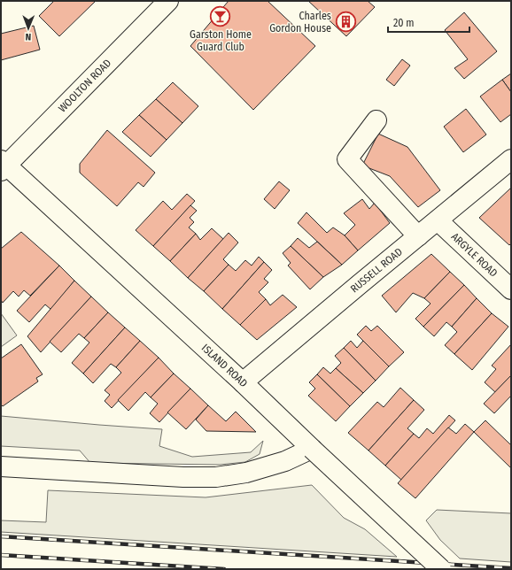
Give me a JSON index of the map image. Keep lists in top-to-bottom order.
{
  "streets": {
    "street": [
      "WOOLTON ROAD",
      "ARGYLE ROAD",
      "RUSSELL ROAD",
      "ISLAND ROAD"
    ]
  },
  "crossings": [
    ["WOOLTON ROAD", "ISLAND ROAD"],
    ["ARGYLE ROAD", "RUSSELL ROAD"],
    ["RUSSELL ROAD", "ISLAND ROAD"]
  ],
  "places": {
    "bar": ["Garston Home Guard Club"],
    "building": ["Charles Gordon House"]
  },
  "scale_bar": "20 m",
  "north": "bottom"
}
